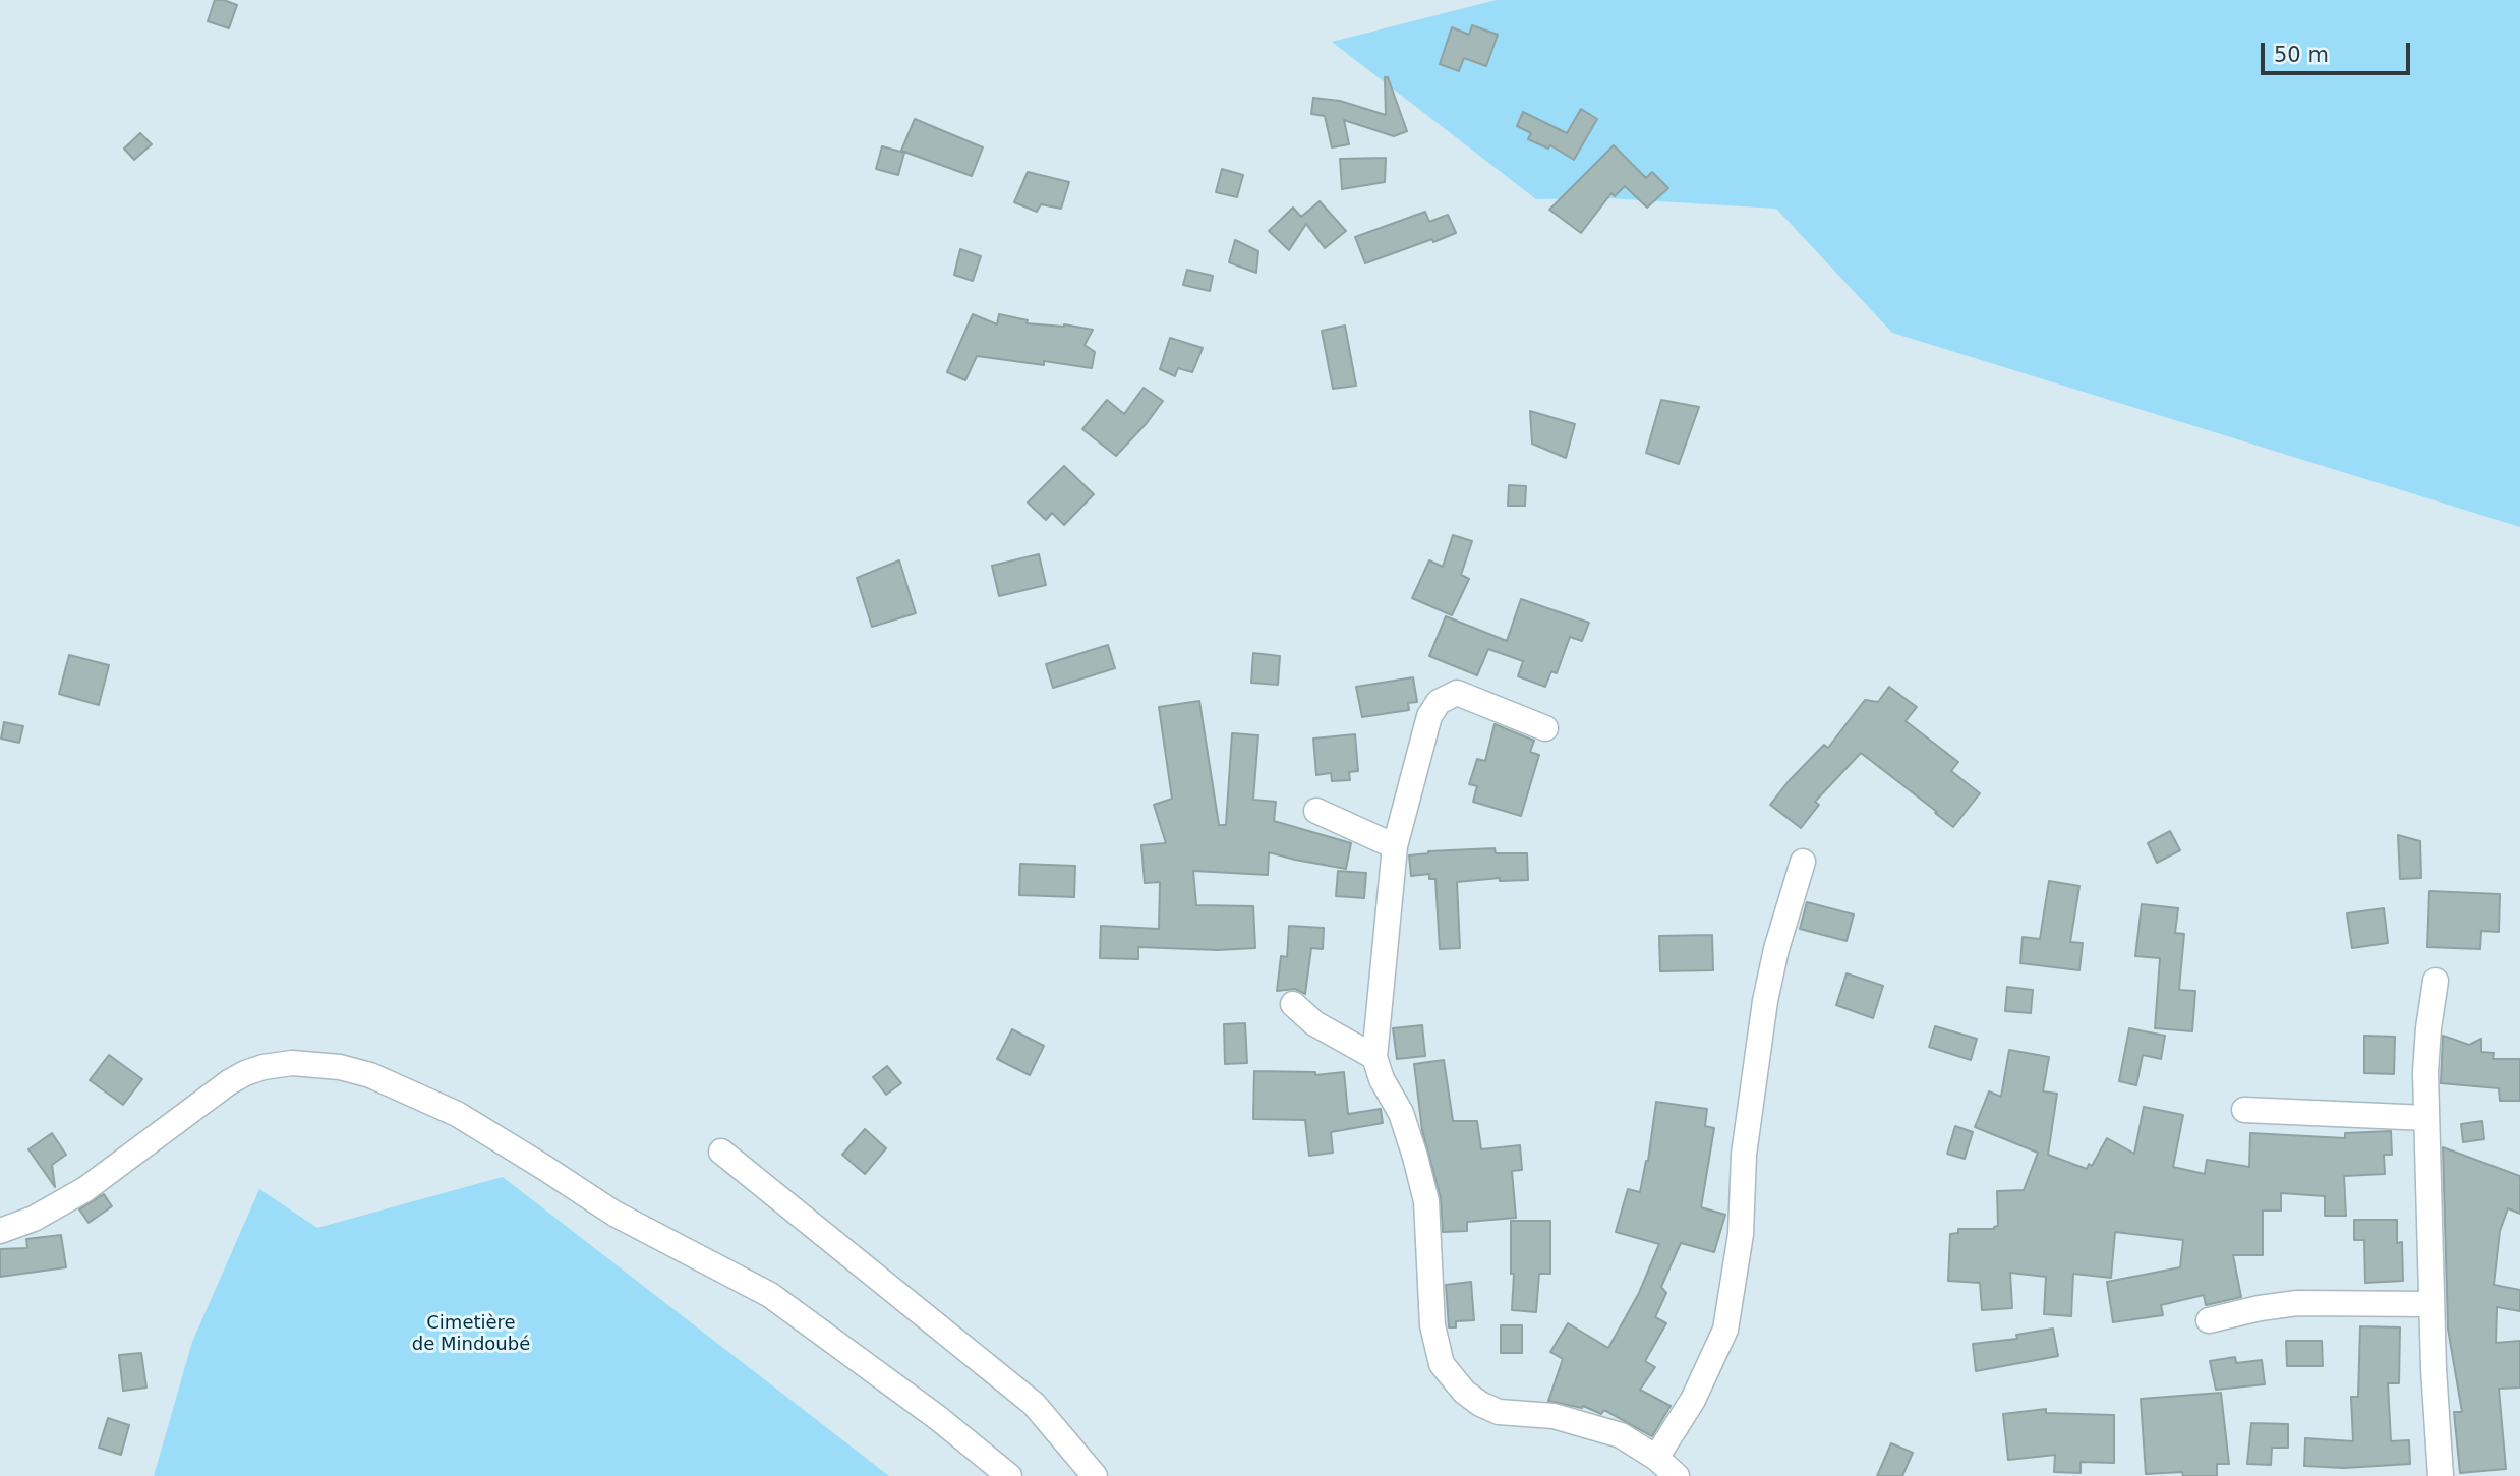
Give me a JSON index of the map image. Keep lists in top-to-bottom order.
{
  "parks": ["Cimetière de Mindoubé"],
  "scale_bar": "50 m"
}
